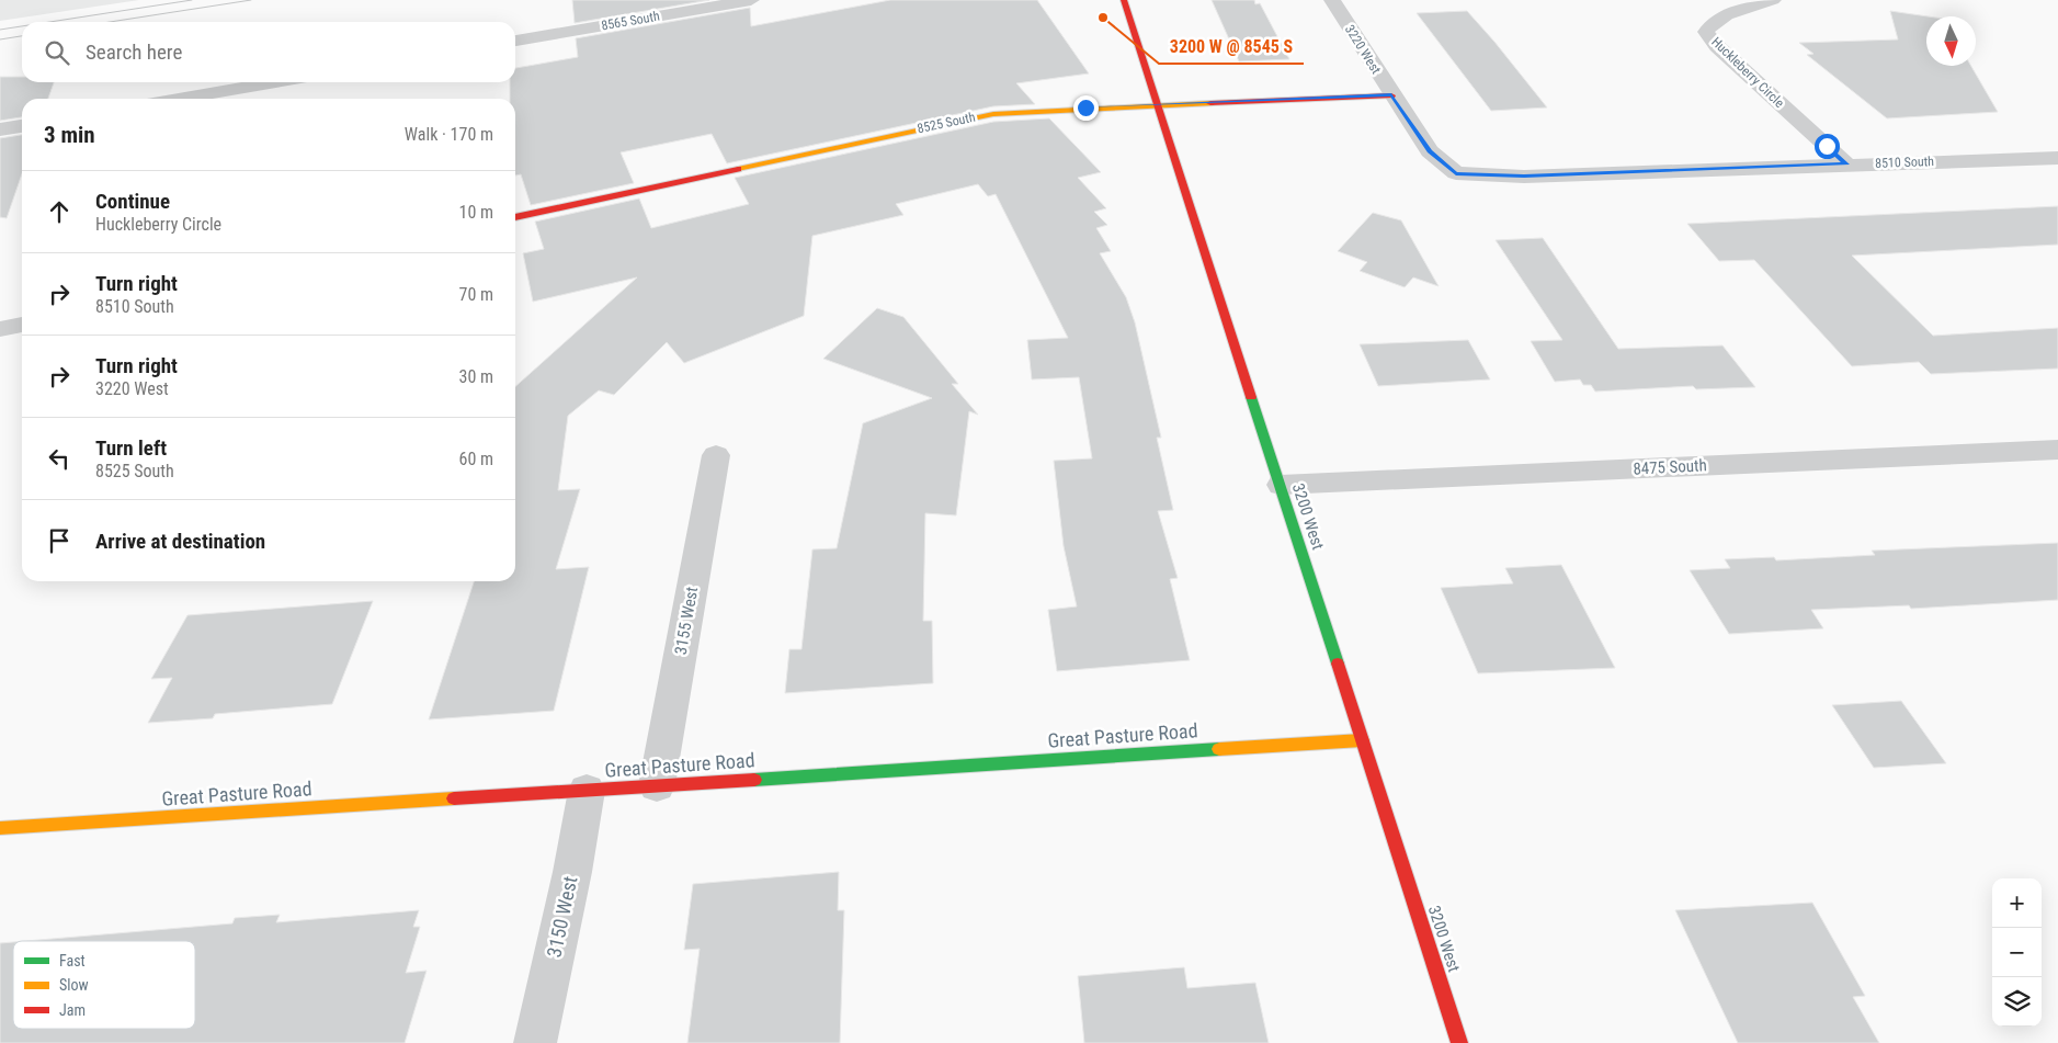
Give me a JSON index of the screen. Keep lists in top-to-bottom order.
{
  "streets": {
    "street": [
      "8565 South",
      "3220 West",
      "Huckleberry Circle",
      "8525 South",
      "8510 South",
      "8475 South",
      "3200 West",
      "3155 West",
      "Great Pasture Road",
      "3150 West"
    ]
  },
  "crossings": [
    ["3220 West", "8525 South"],
    ["3220 West", "8510 South"],
    ["Huckleberry Circle", "8510 South"],
    ["8525 South", "3200 West"],
    ["8475 South", "3200 West"],
    ["3200 West", "Great Pasture Road"],
    ["3155 West", "Great Pasture Road"],
    ["Great Pasture Road", "3150 West"]
  ],
  "places": ["3200 W @ 8545 S"],
  "legend": ["Fast", "Slow", "Jam"],
  "north": "bottom",
  "page": {
    "search": "Search here",
    "heading": ["3 min", "Walk · 170 m"],
    "list": [
      ["Continue", "Huckleberry Circle", "10 m"],
      ["Turn right", "8510 South", "70 m"],
      ["Turn right", "3220 West", "30 m"],
      ["Turn left", "8525 South", "60 m"],
      "Arrive at destination"
    ],
    "map_buttons": ["+", "−"]
  }
}
